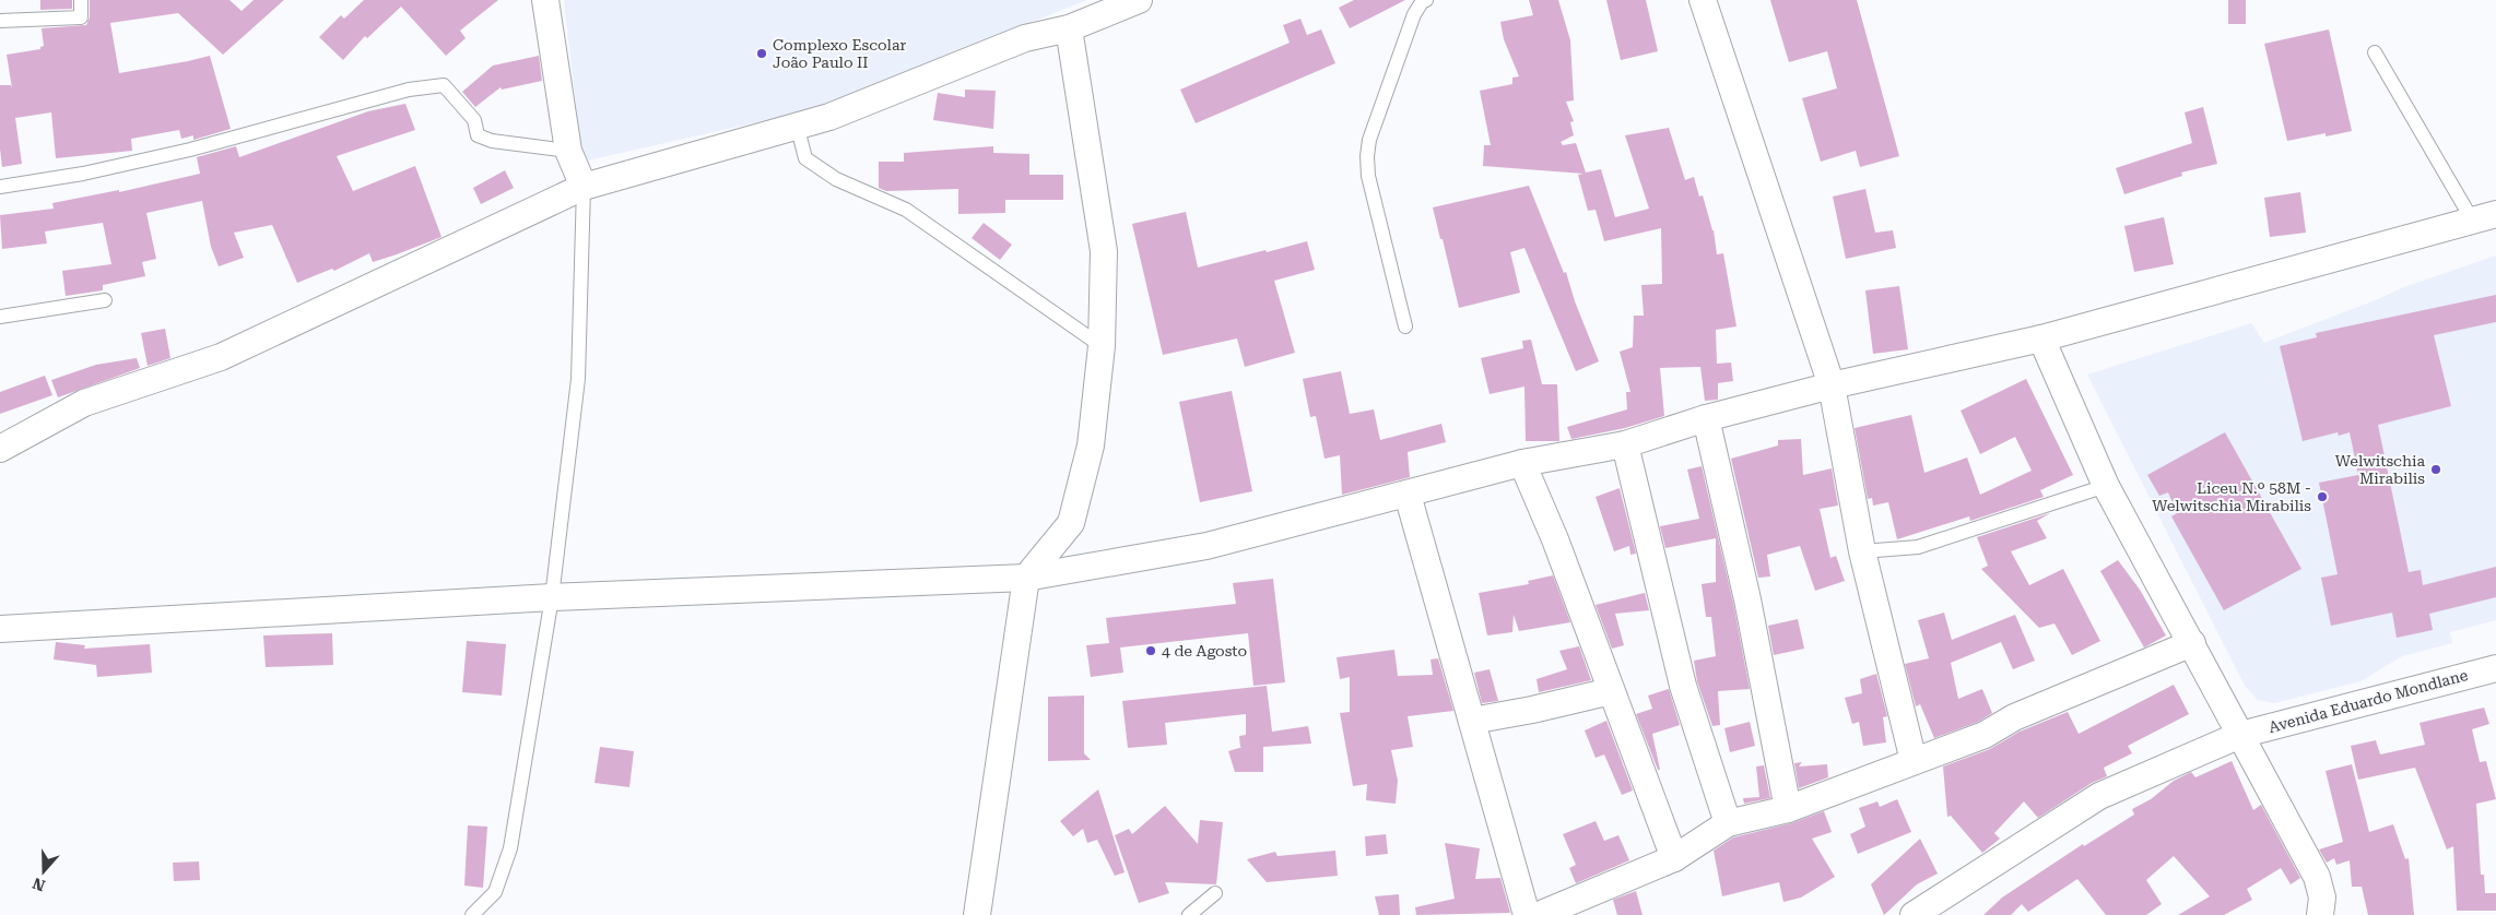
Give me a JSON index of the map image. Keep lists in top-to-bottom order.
{
  "streets": {
    "street": ["Avenida Eduardo Mondlane"]
  },
  "places": [
    "Complexo Escolar João Paulo II",
    "Welwitschia Mirabilis",
    "Liceu N.º 58M - Welwitschia Mirabilis",
    "4 de Agosto"
  ],
  "north": "bottom"
}
